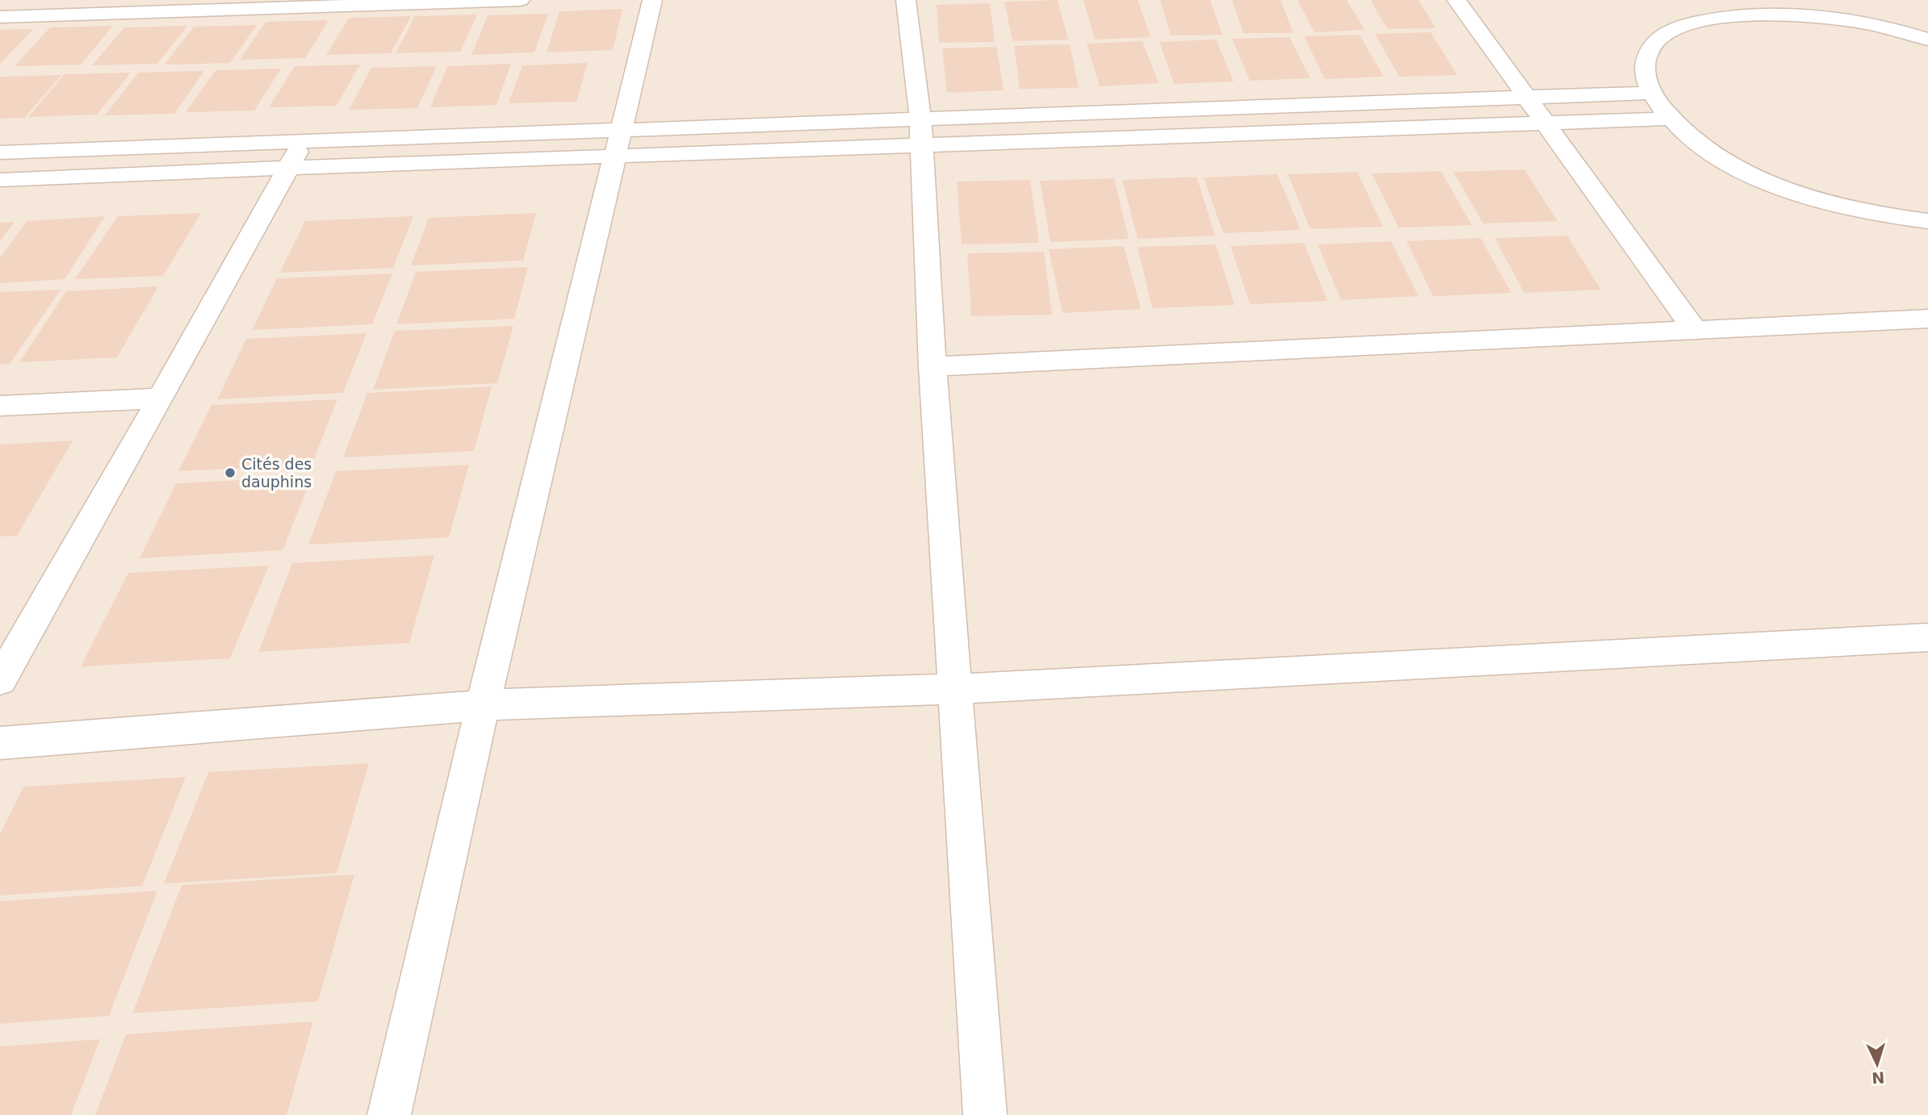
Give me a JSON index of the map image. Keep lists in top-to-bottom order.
{
  "places": ["Cités des dauphins"],
  "north": "bottom"
}
